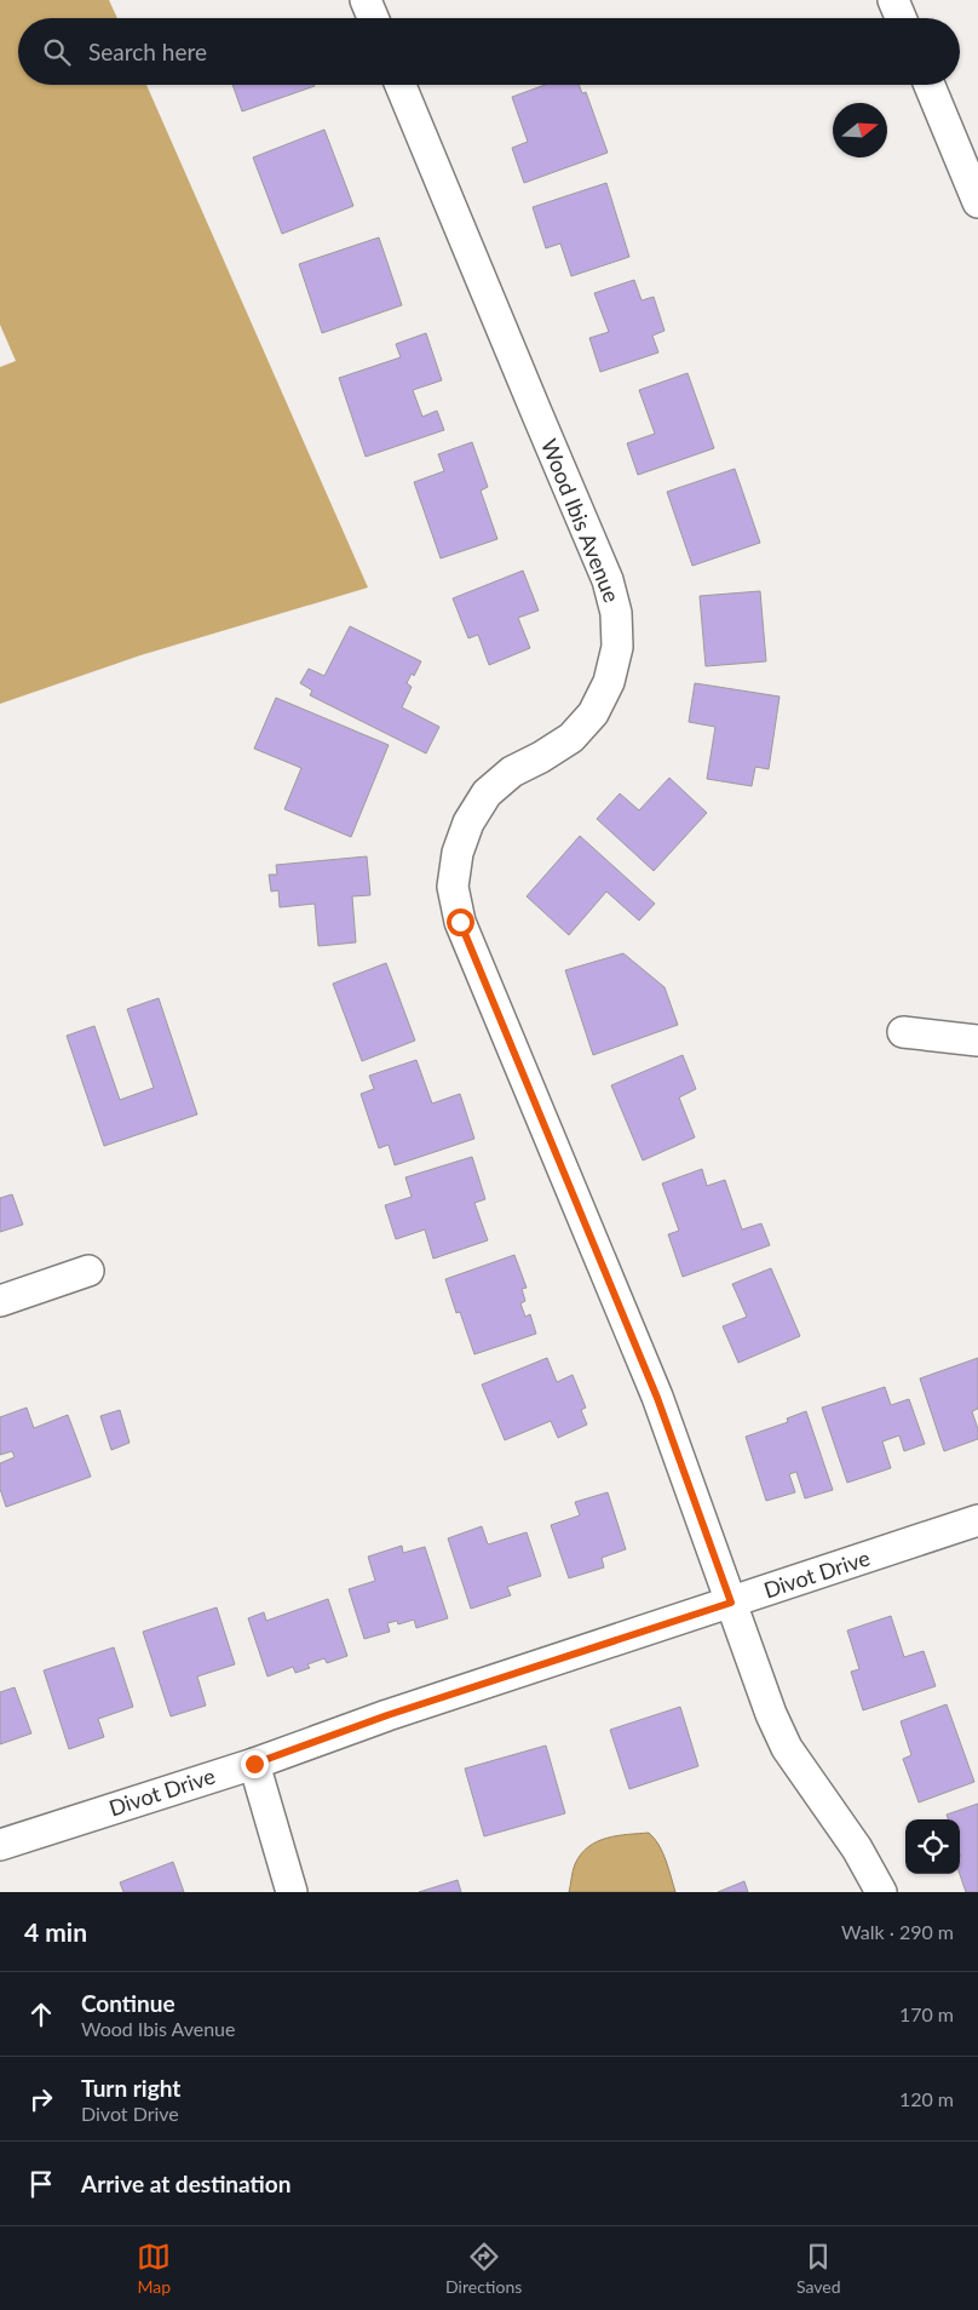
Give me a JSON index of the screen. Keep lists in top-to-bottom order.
{
  "streets": {
    "street": ["Wood Ibis Avenue", "Divot Drive"]
  },
  "crossings": [
    ["Wood Ibis Avenue", "Divot Drive"]
  ],
  "north": "right",
  "page": {
    "search": "Search here",
    "heading": ["4 min", "Walk · 290 m"],
    "list": [
      ["Continue", "Wood Ibis Avenue", "170 m"],
      ["Turn right", "Divot Drive", "120 m"],
      "Arrive at destination"
    ],
    "nav": ["Map", "Directions", "Saved"]
  }
}
